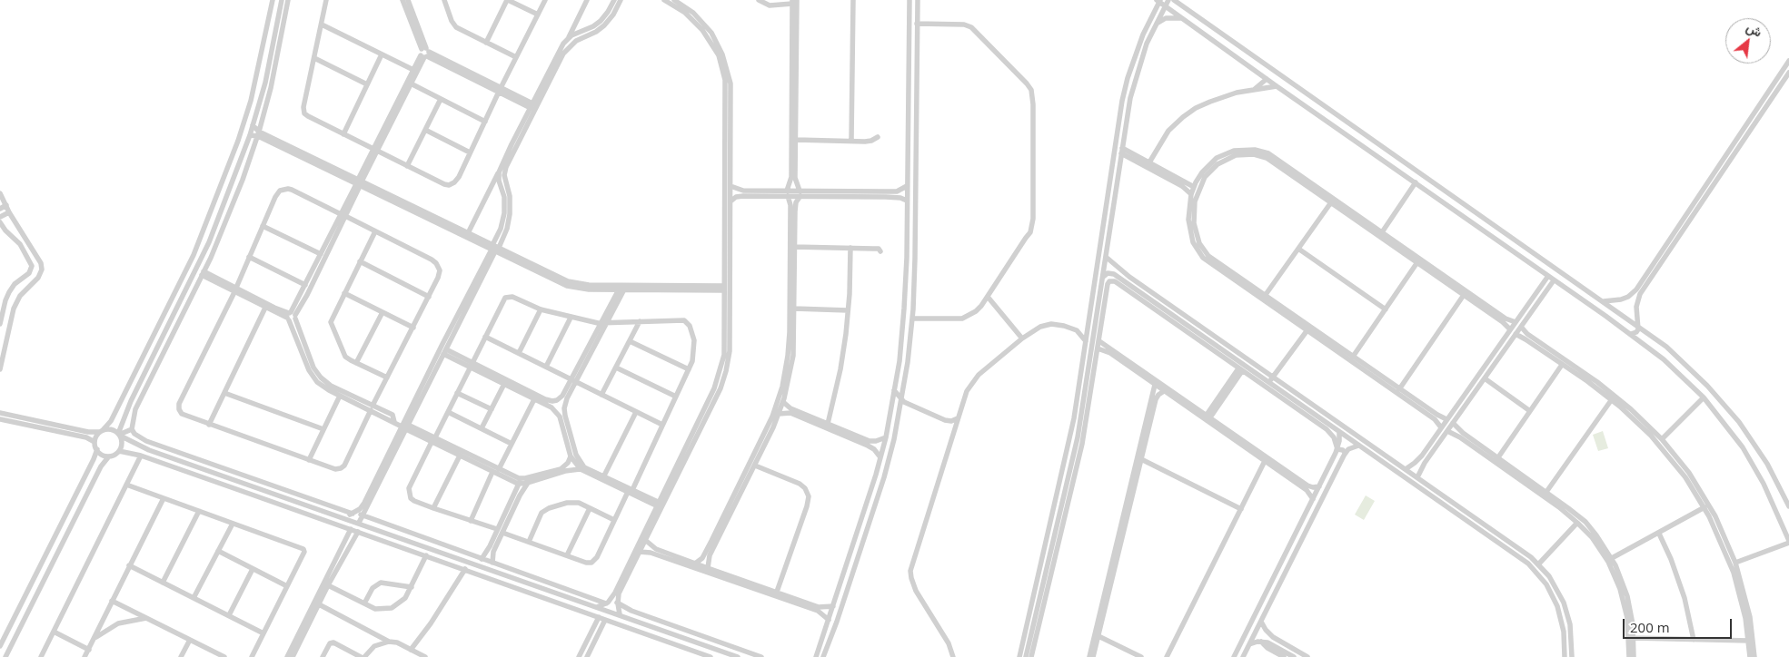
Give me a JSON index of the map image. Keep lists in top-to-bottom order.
{
  "scale_bar": "200 m",
  "north": "top right"
}
